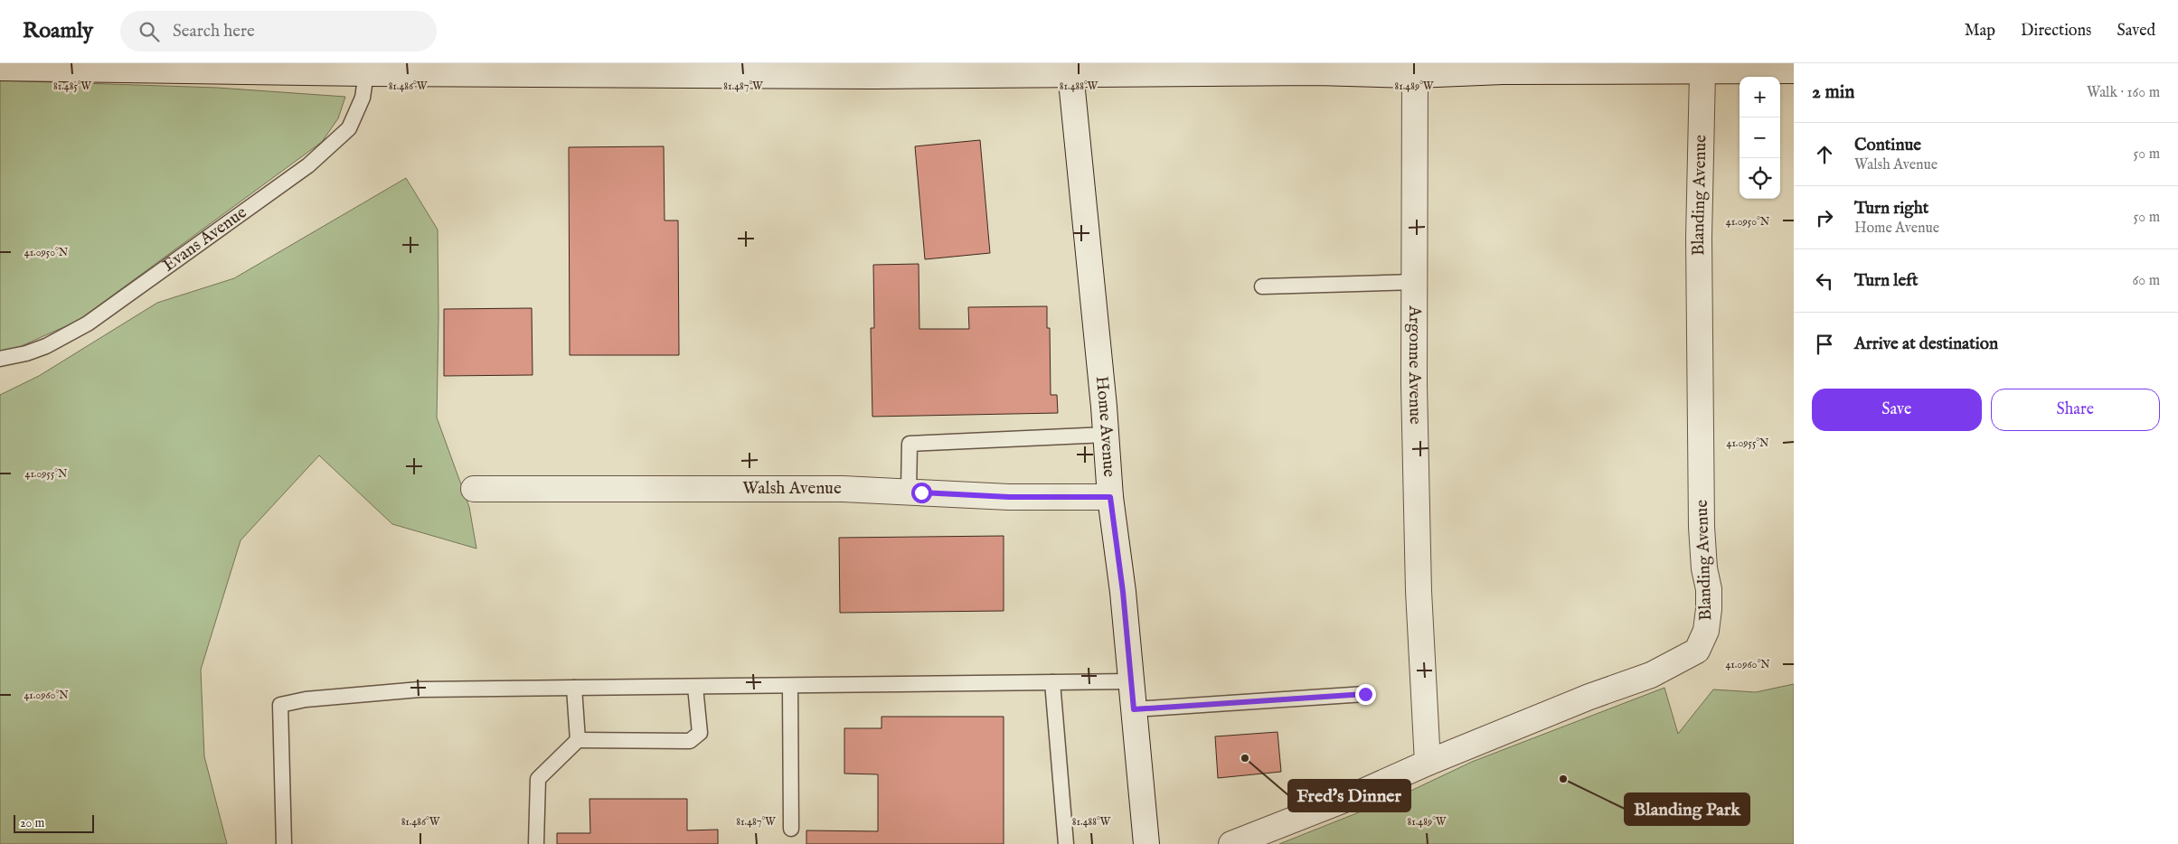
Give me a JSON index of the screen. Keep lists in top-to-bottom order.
{
  "streets": {
    "street": [
      "Blanding Avenue",
      "Argonne Avenue",
      "Home Avenue",
      "Walsh Avenue"
    ],
    "lane": ["Evans Avenue"]
  },
  "crossings": [
    ["Blanding Avenue", "Argonne Avenue"],
    ["Home Avenue", "Walsh Avenue"]
  ],
  "places": ["Fred's Dinner", "Blanding Park"],
  "scale_bar": "20 m",
  "page": {
    "header": "Roamly",
    "search": "Search here",
    "nav": ["Map", "Directions", "Saved"],
    "heading": ["2 min", "Walk · 160 m"],
    "map_buttons": ["+", "−"],
    "list": [
      ["Continue", "Walsh Avenue", "50 m"],
      ["Turn right", "Home Avenue", "50 m"],
      ["Turn left", "60 m"],
      "Arrive at destination"
    ],
    "buttons": ["Save", "Share"],
    "scale": "20 m"
  },
  "coordinates": [
    "81.485°W",
    "81.486°W",
    "81.487°W",
    "81.488°W",
    "81.489°W",
    "41.0950°N",
    "41.0955°N",
    "41.0960°N"
  ]
}
